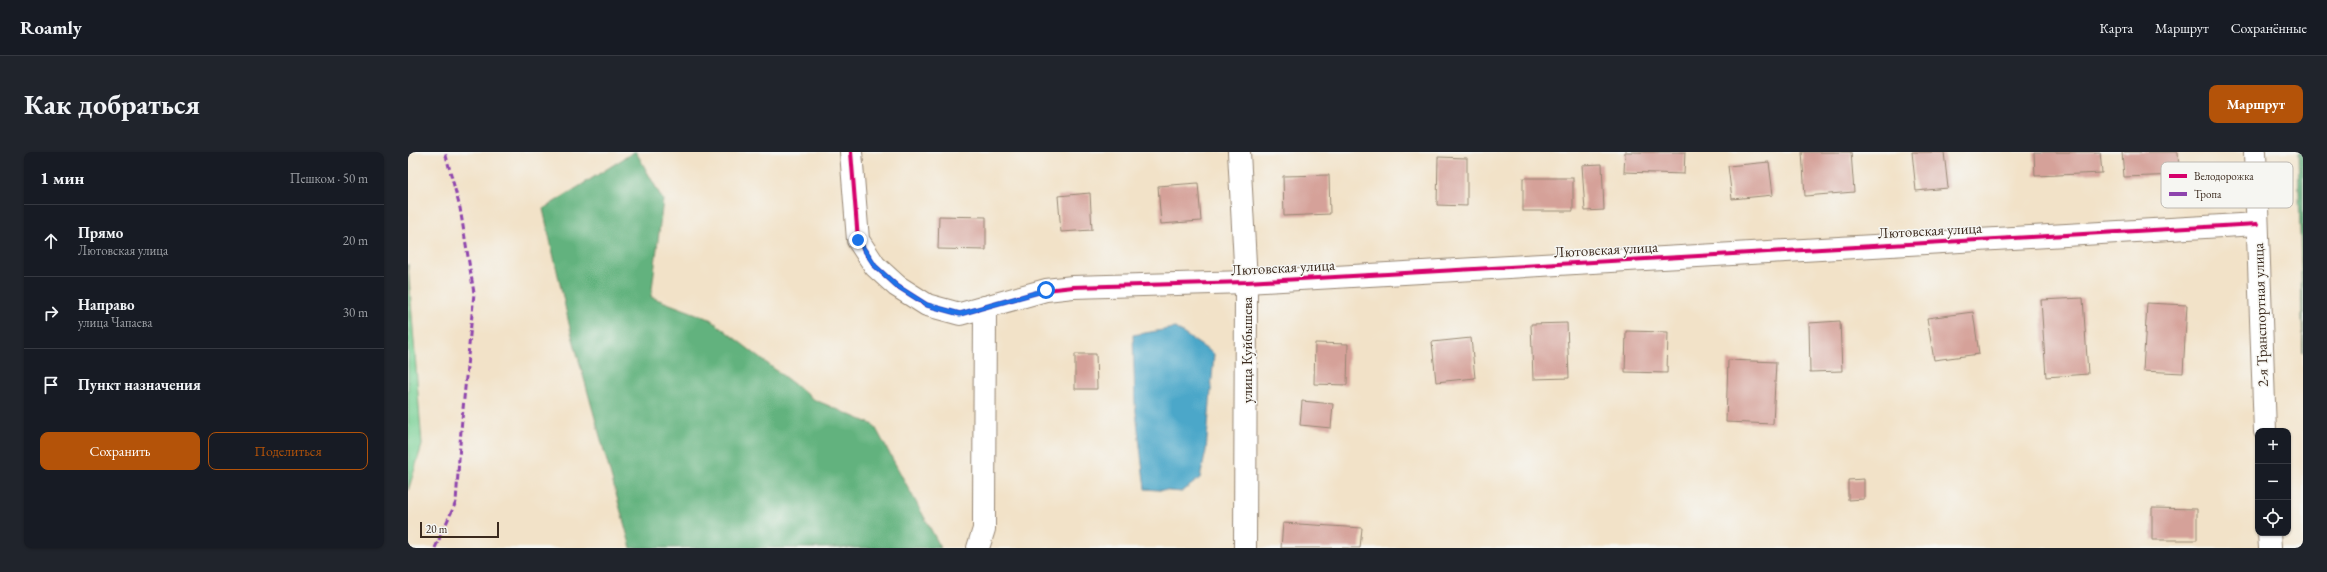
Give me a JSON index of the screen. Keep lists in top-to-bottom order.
{
  "streets": {
    "street": ["Лютовская улица", "2-я Транспортная улица", "улица Куйбышева"]
  },
  "crossings": [
    ["Лютовская улица", "2-я Транспортная улица"],
    ["Лютовская улица", "улица Куйбышева"]
  ],
  "legend": ["Велодорожка", "Тропа"],
  "scale_bar": "20 m",
  "page": {
    "header": "Roamly",
    "nav": ["Карта", "Маршрут", "Сохранённые"],
    "buttons": [
      "Маршрут",
      ["Сохранить", "Поделиться"]
    ],
    "title": "Как добраться",
    "heading": ["1 мин", "Пешком · 50 m"],
    "list": [
      ["Прямо", "Лютовская улица", "20 m"],
      ["Направо", "улица Чапаева", "30 m"],
      "Пункт назначения"
    ],
    "map_buttons": ["+", "−"],
    "scale": "20 m"
  }
}
